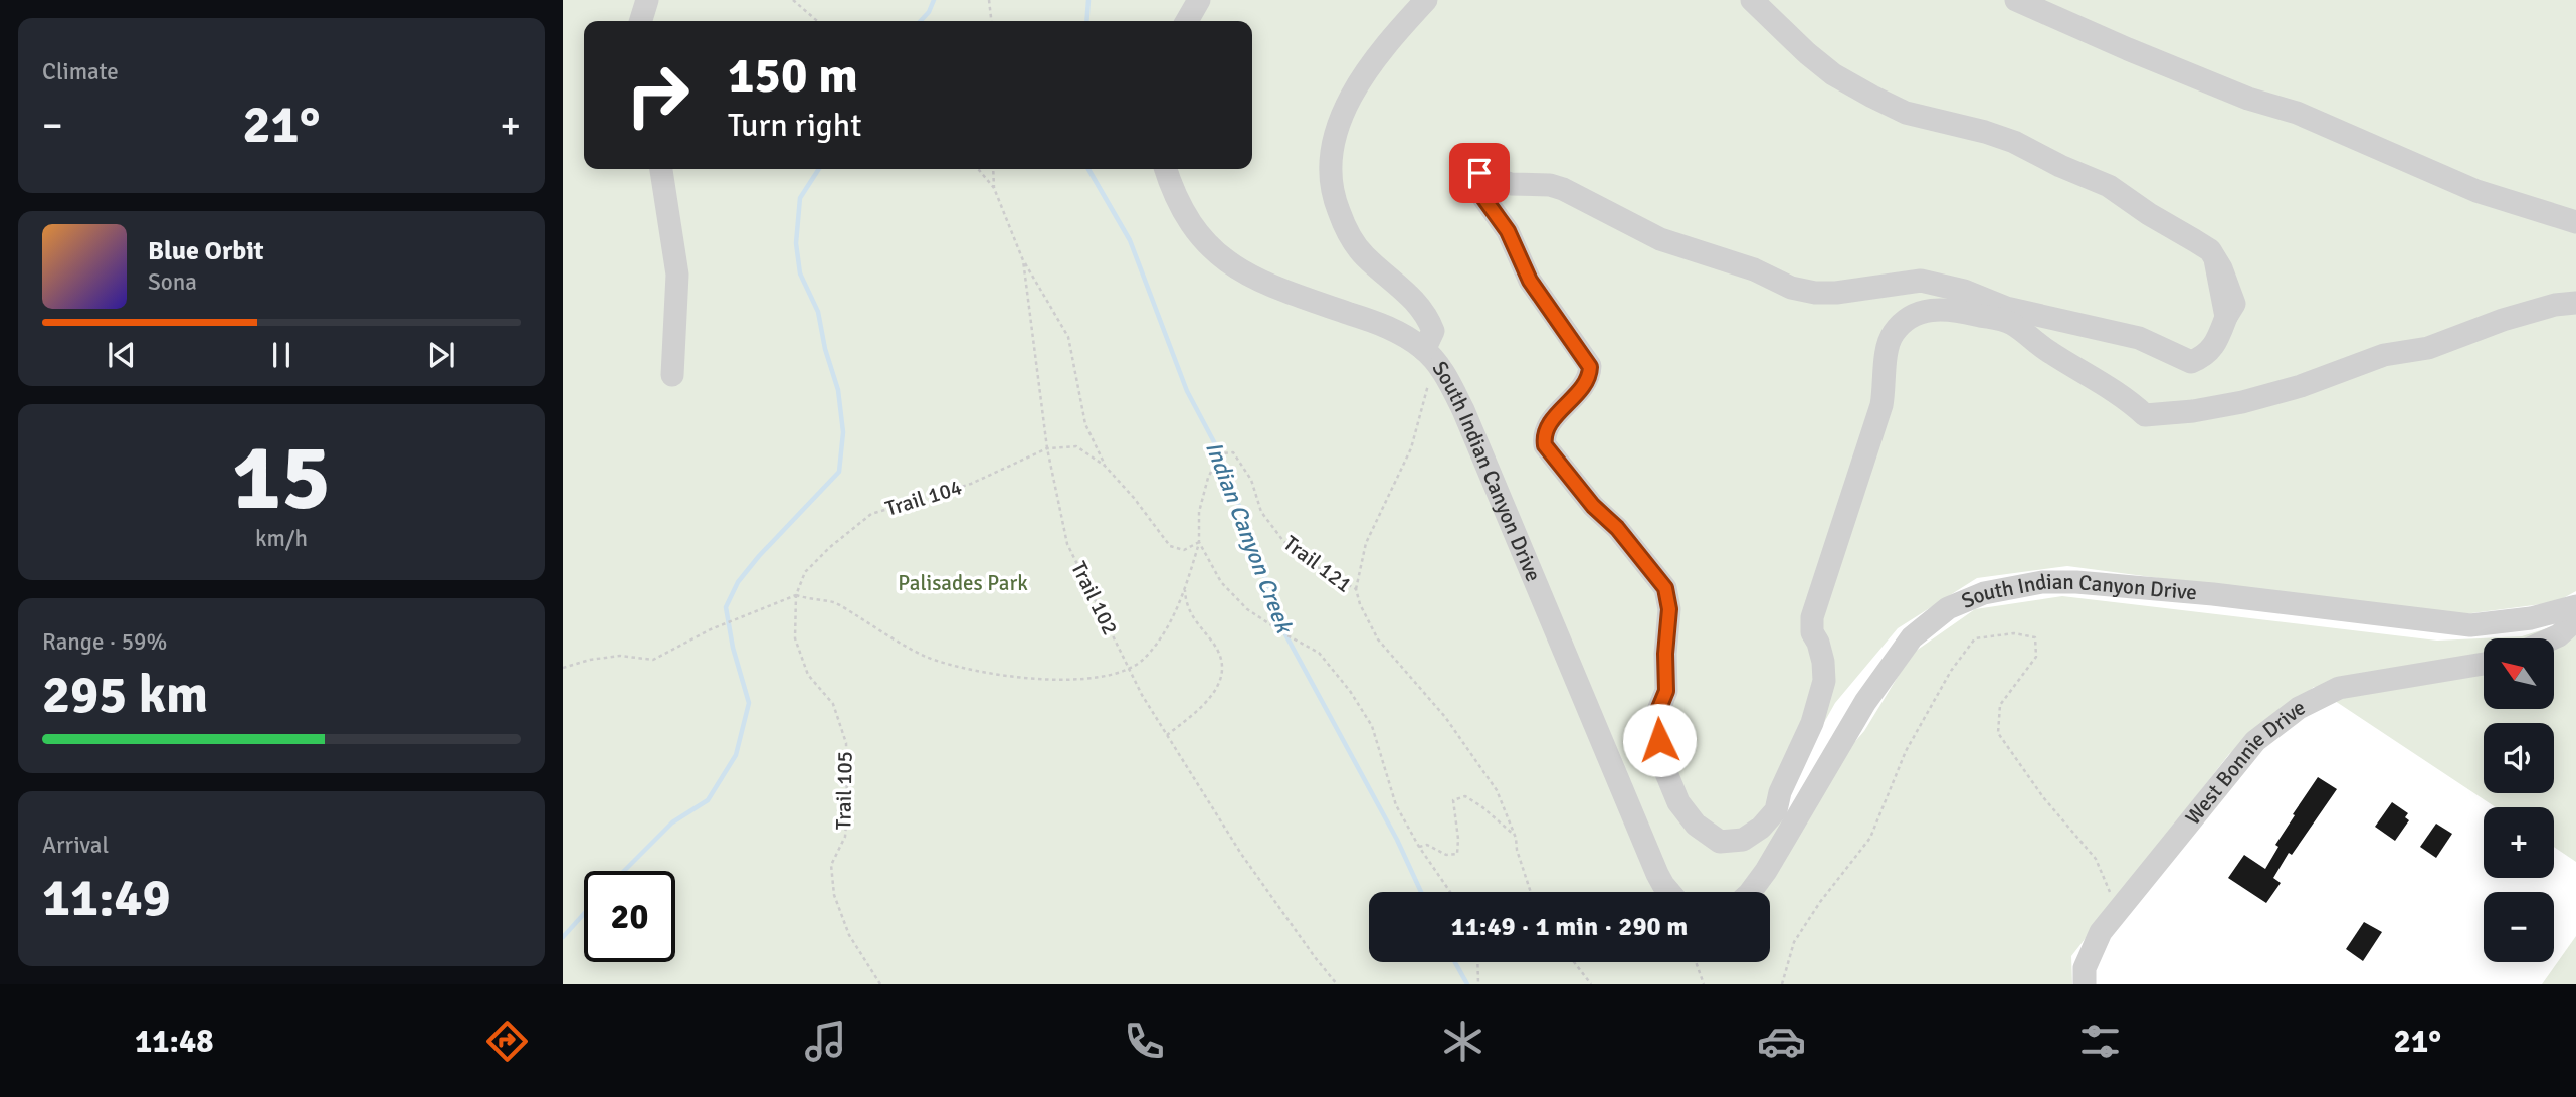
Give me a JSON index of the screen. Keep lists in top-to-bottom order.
{
  "streets": {
    "street": ["South Indian Canyon Drive", "West Bonnie Drive"],
    "path": [
      "Trail 104",
      "Trail 121",
      "Trail 102",
      "Trail 105"
    ]
  },
  "crossings": [
    ["Trail 104", "Trail 121"],
    ["Trail 104", "Trail 102"],
    ["Trail 104", "Trail 105"]
  ],
  "water": ["Indian Canyon Creek"],
  "parks": ["Palisades Park"],
  "north": "top left",
  "page": {
    "tile": [
      "Climate",
      ["15", "km/h"],
      ["Range · 59%", "295 km"],
      ["Arrival", "11:49"]
    ],
    "turn": ["150 m", "Turn right"],
    "heat": ["−", "21°", "+"],
    "song": ["Blue Orbit", "Sona"],
    "map_buttons": ["+", "−"],
    "limit": "20",
    "trip": "11:49 · 1 min · 290 m",
    "tabs": ["11:48", "21°"]
  }
}
